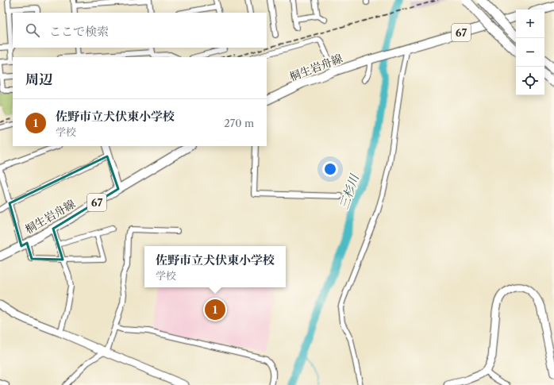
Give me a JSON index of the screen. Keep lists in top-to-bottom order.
{
  "streets": {
    "main road": ["67", "桐生岩舟線"]
  },
  "crossings": [
    ["67", "桐生岩舟線"]
  ],
  "water": ["三杉川"],
  "page": {
    "map_buttons": ["+", "−"],
    "search": "ここで検索",
    "heading": "周辺",
    "list": [
      {
        "mark": "1",
        "name": "佐野市立犬伏東小学校",
        "note": "学校",
        "value": "270 m"
      }
    ],
    "popup": ["佐野市立犬伏東小学校", "学校"],
    "pins": "1"
  }
}
